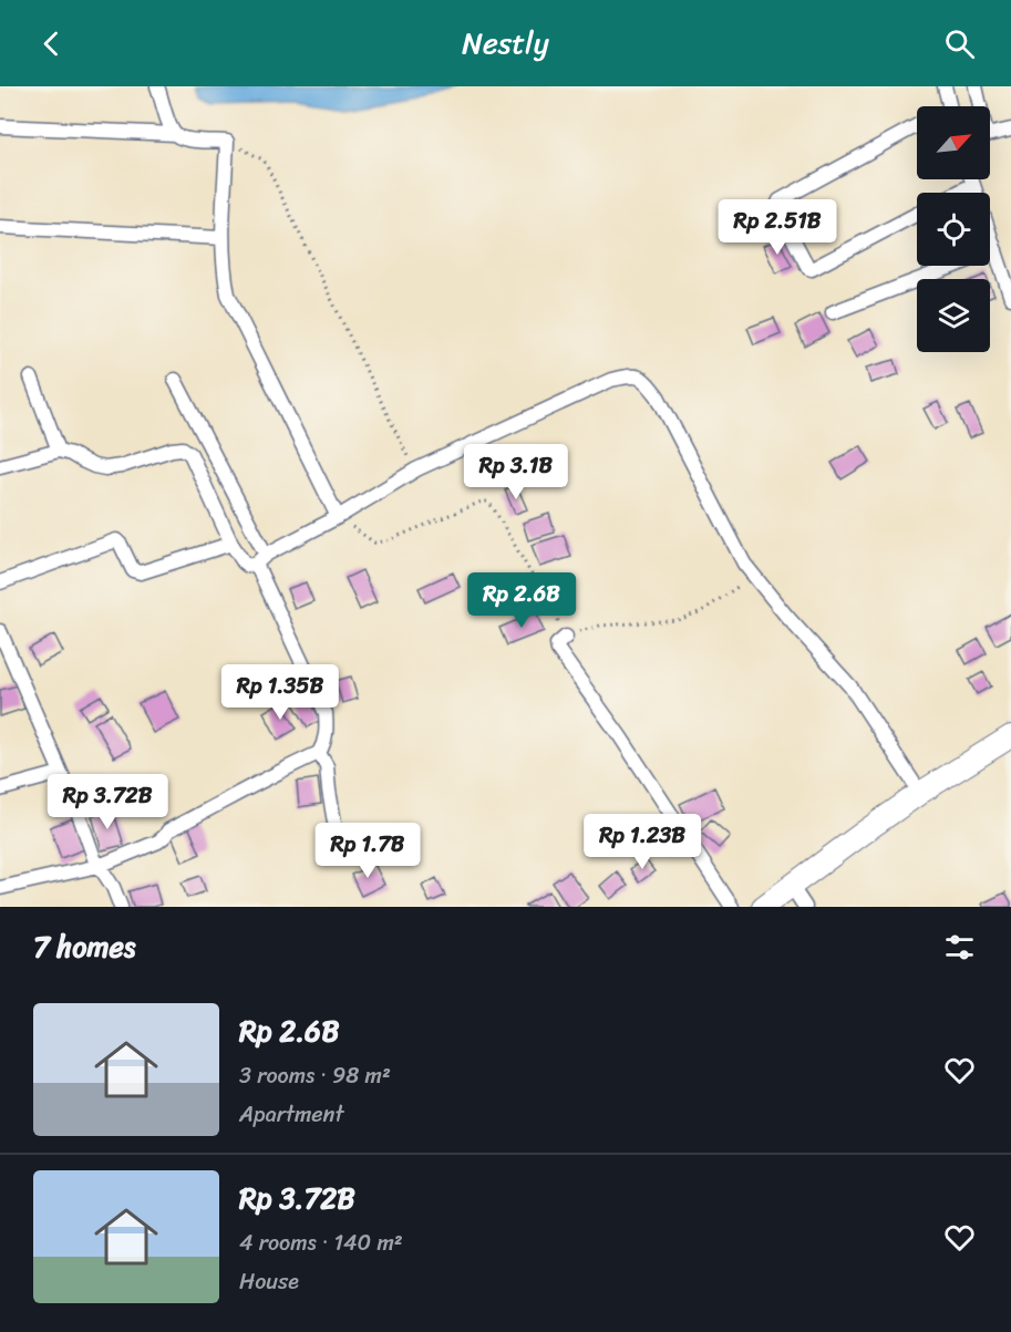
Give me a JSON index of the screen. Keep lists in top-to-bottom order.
{
  "north": "top right",
  "page": {
    "header": "Nestly",
    "price": [
      "Rp 2.51B",
      "Rp 3.1B",
      "Rp 2.6B",
      "Rp 1.35B",
      "Rp 3.72B",
      "Rp 1.23B",
      "Rp 1.7B"
    ],
    "heading": "7 homes",
    "list": [
      {
        "name": "Rp 2.6B",
        "note": "3 rooms · 98 m² · Apartment"
      },
      {
        "name": "Rp 3.72B",
        "note": "4 rooms · 140 m² · House"
      }
    ]
  }
}
